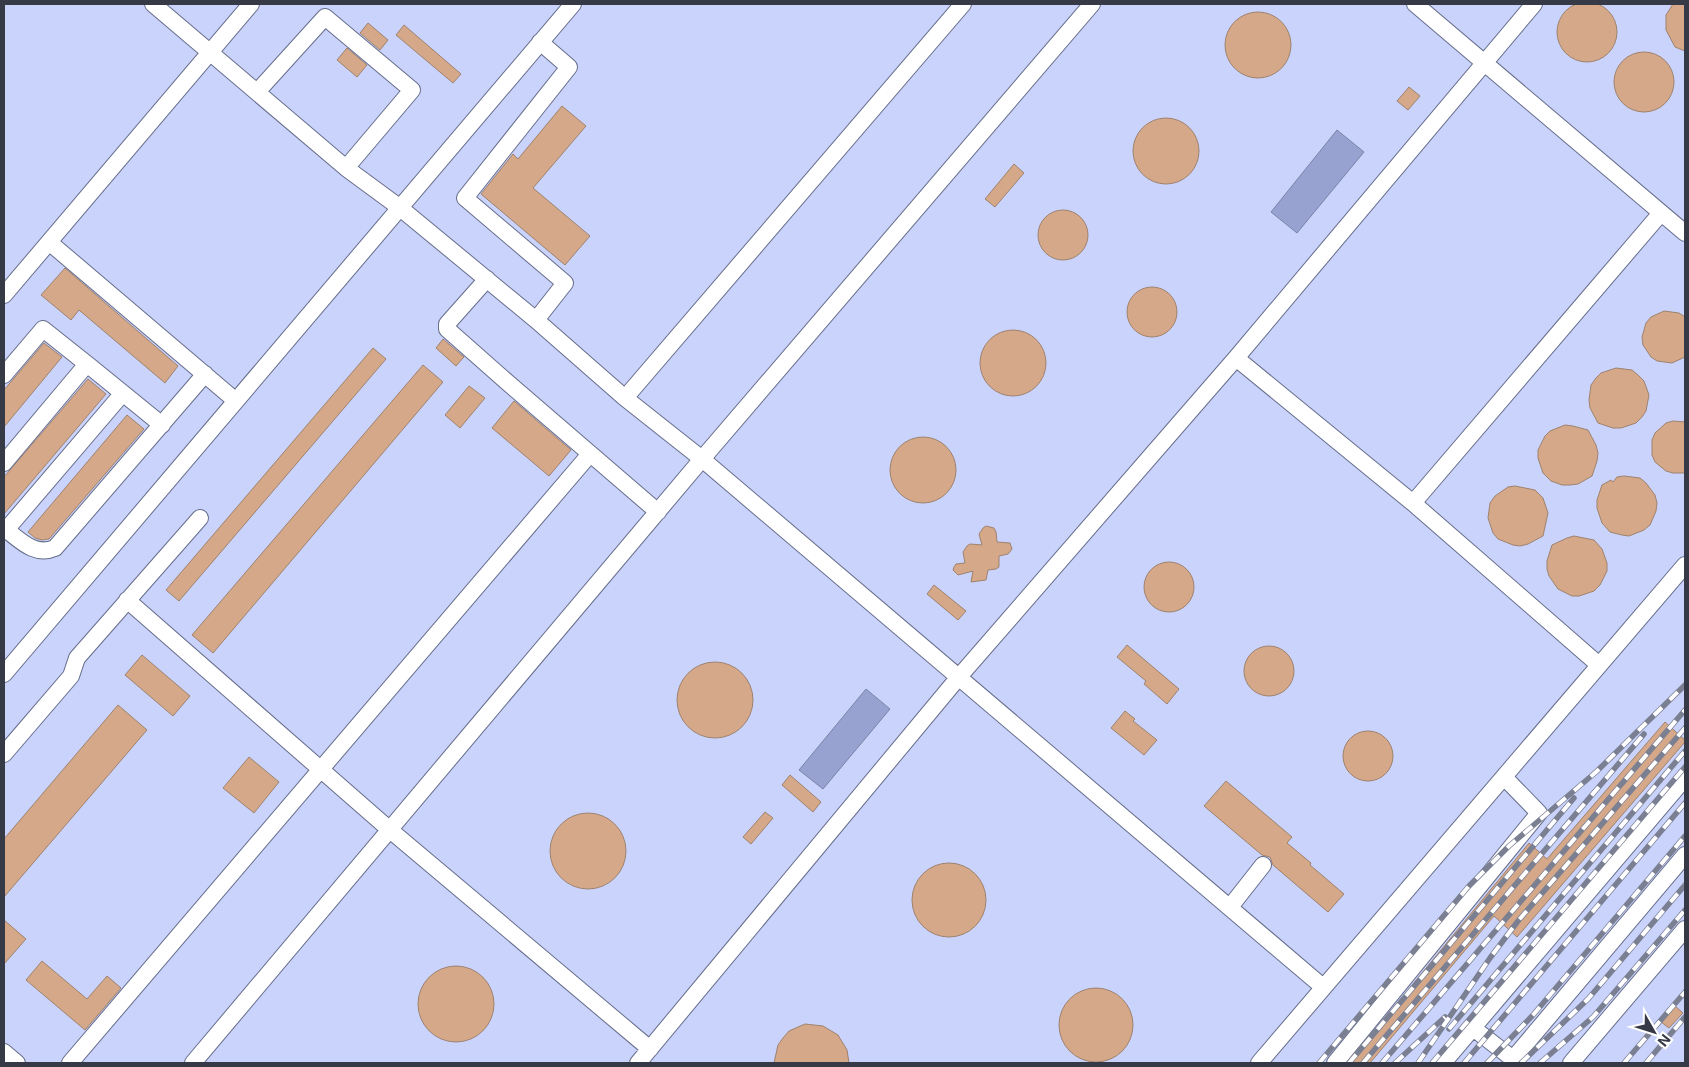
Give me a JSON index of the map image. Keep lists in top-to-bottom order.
{
  "north": "bottom right"
}
